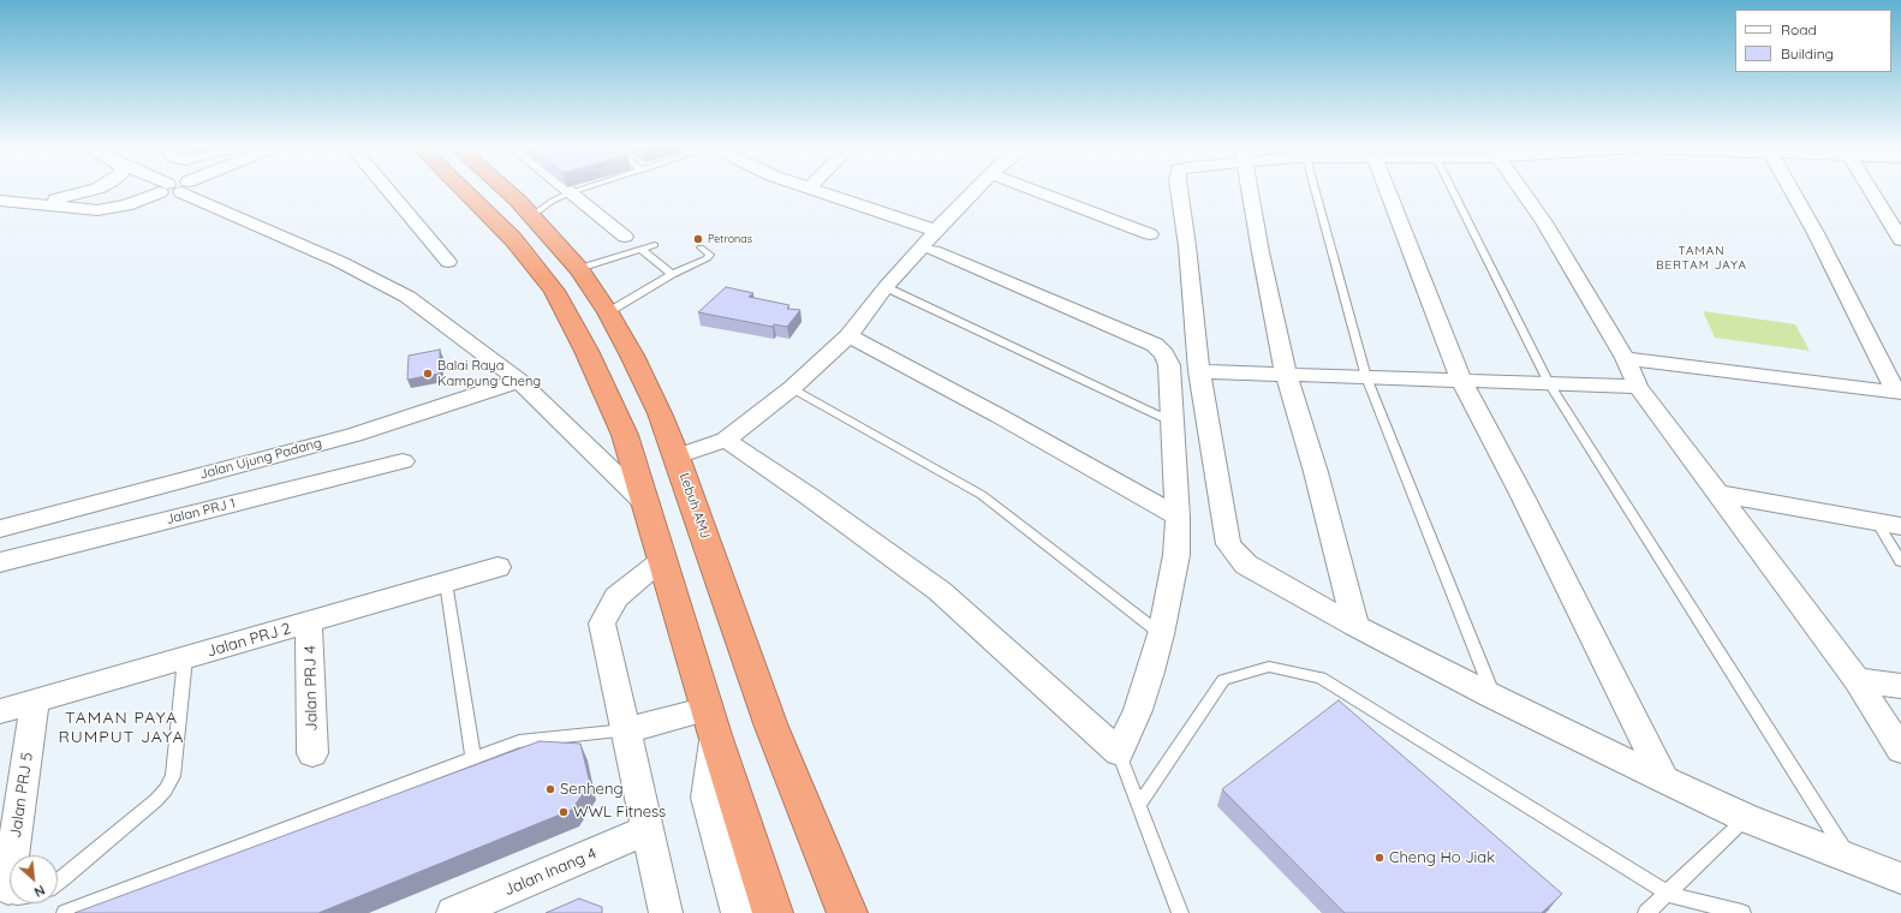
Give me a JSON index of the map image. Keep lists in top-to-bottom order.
{
  "streets": {
    "highway": ["Lebuh AMJ"],
    "street": [
      "Jalan Ujung Padang",
      "Jalan PRJ 1",
      "Jalan PRJ 2",
      "Jalan PRJ 4",
      "Jalan PRJ 5",
      "Jalan Inang 4"
    ]
  },
  "crossings": [
    ["Jalan PRJ 2", "Jalan PRJ 4"],
    ["Jalan PRJ 2", "Jalan PRJ 5"]
  ],
  "districts": ["TAMAN BERTAM JAYA", "TAMAN PAYA RUMPUT JAYA"],
  "places": [
    "Petronas",
    "Balai Raya Kampung Cheng",
    "Senheng",
    "WWL Fitness",
    "Cheng Ho Jiak"
  ],
  "legend": ["Road", "Building"],
  "north": "bottom right"
}
